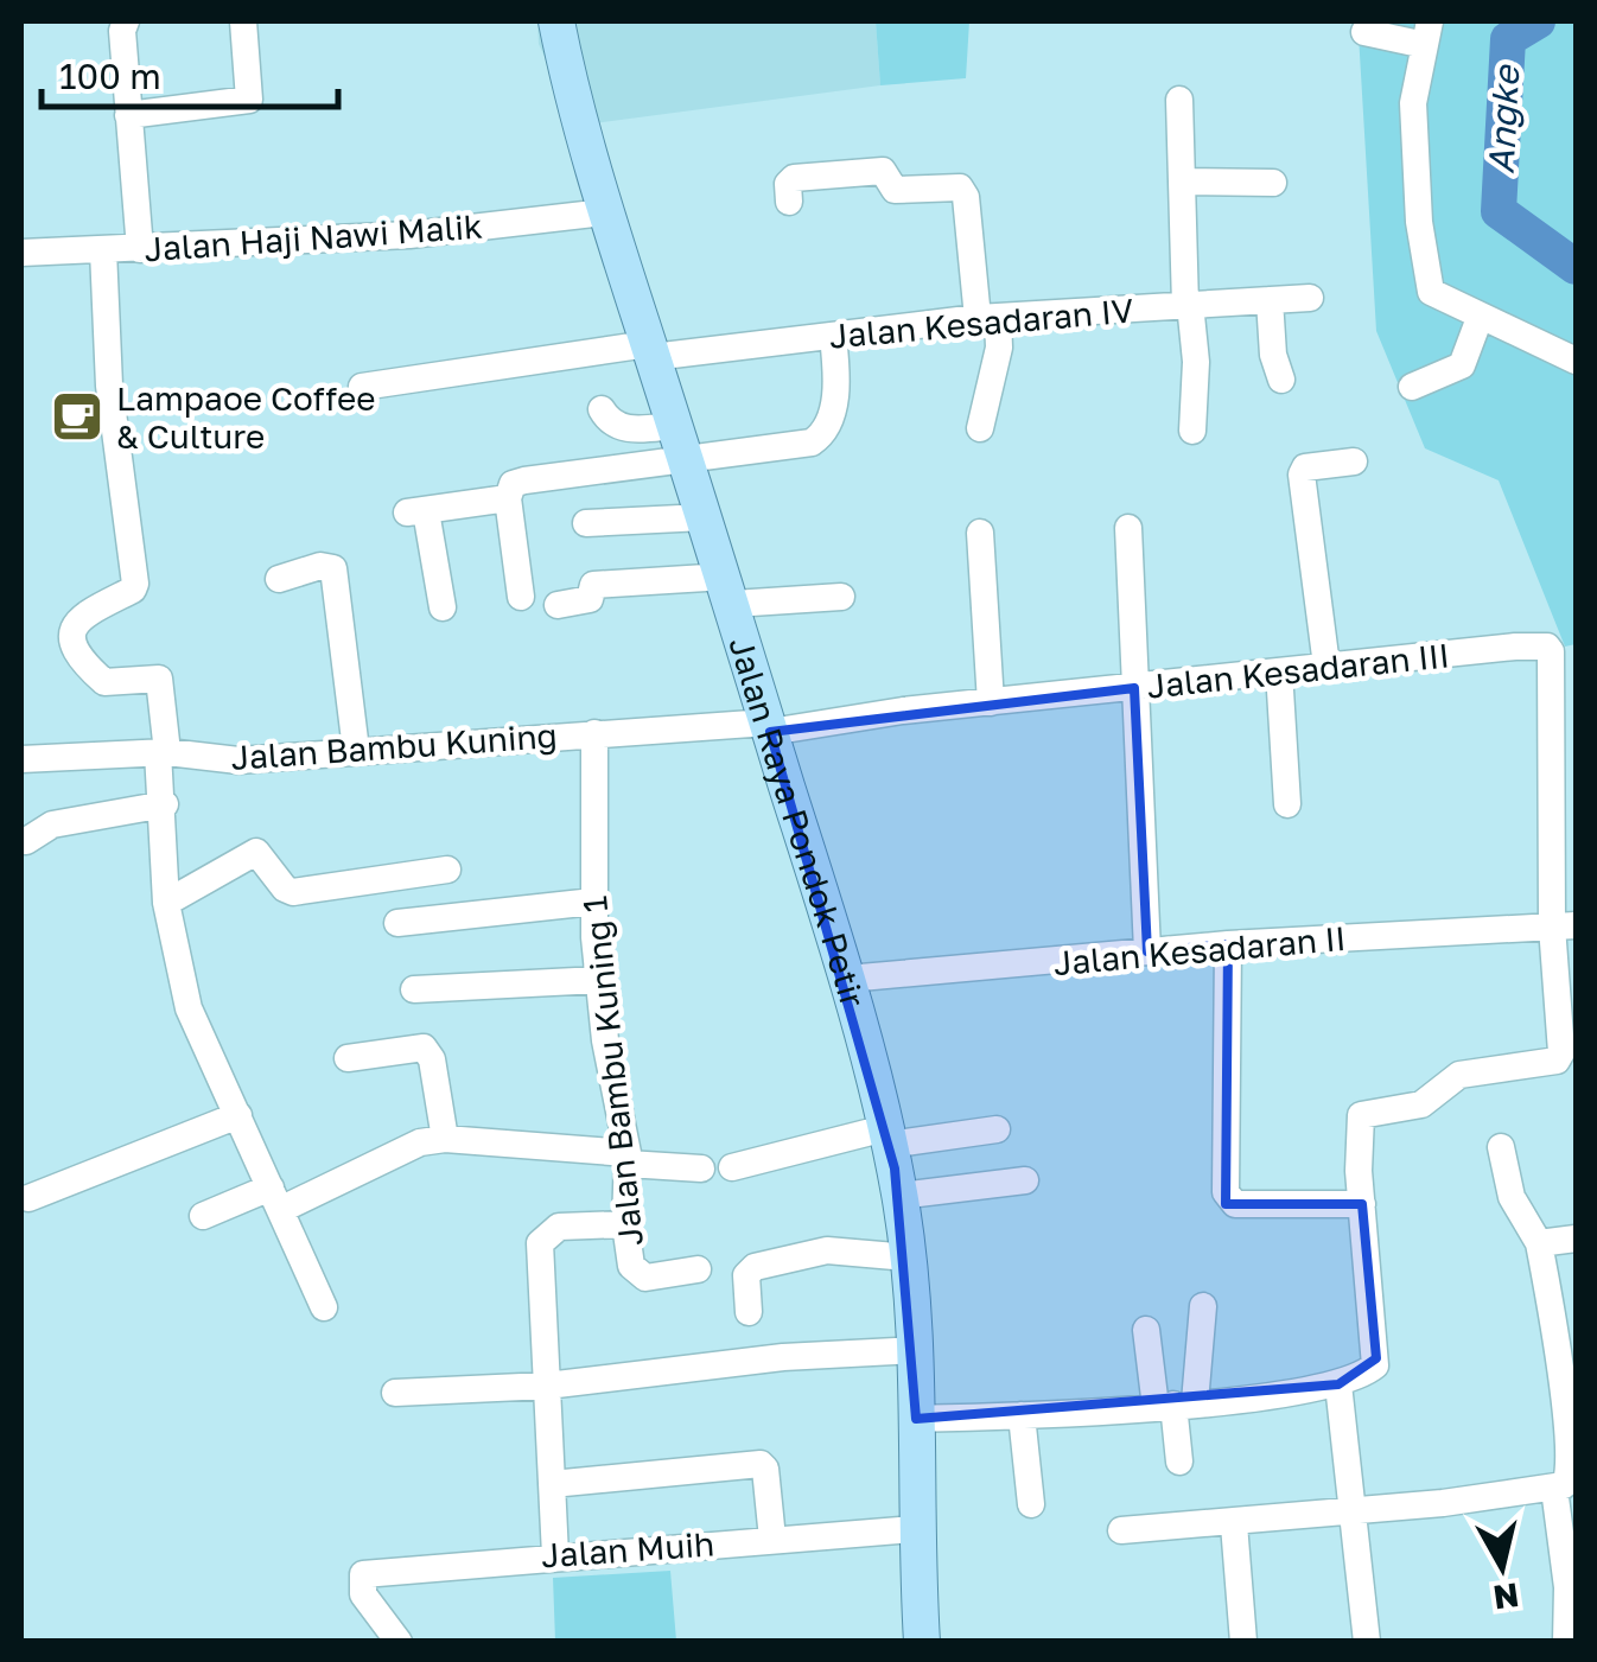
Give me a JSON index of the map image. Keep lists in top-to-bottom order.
{
  "streets": {
    "main road": ["Jalan Raya Pondok Petir"],
    "street": [
      "Jalan Haji Nawi Malik",
      "Jalan Kesadaran IV",
      "Jalan Kesadaran III",
      "Jalan Bambu Kuning",
      "Jalan Kesadaran II",
      "Jalan Bambu Kuning 1",
      "Jalan Muih"
    ]
  },
  "crossings": [
    ["Jalan Haji Nawi Malik", "Jalan Raya Pondok Petir"],
    ["Jalan Kesadaran IV", "Jalan Raya Pondok Petir"],
    ["Jalan Kesadaran III", "Jalan Bambu Kuning"],
    ["Jalan Kesadaran III", "Jalan Raya Pondok Petir"],
    ["Jalan Kesadaran III", "Jalan Kesadaran II"],
    ["Jalan Bambu Kuning", "Jalan Raya Pondok Petir"],
    ["Jalan Bambu Kuning", "Jalan Bambu Kuning 1"],
    ["Jalan Raya Pondok Petir", "Jalan Kesadaran II"],
    ["Jalan Raya Pondok Petir", "Jalan Muih"]
  ],
  "water": ["Angke"],
  "places": {
    "cafe": ["Lampaoe Coffee & Culture"]
  },
  "scale_bar": "100 m",
  "north": "bottom"
}
